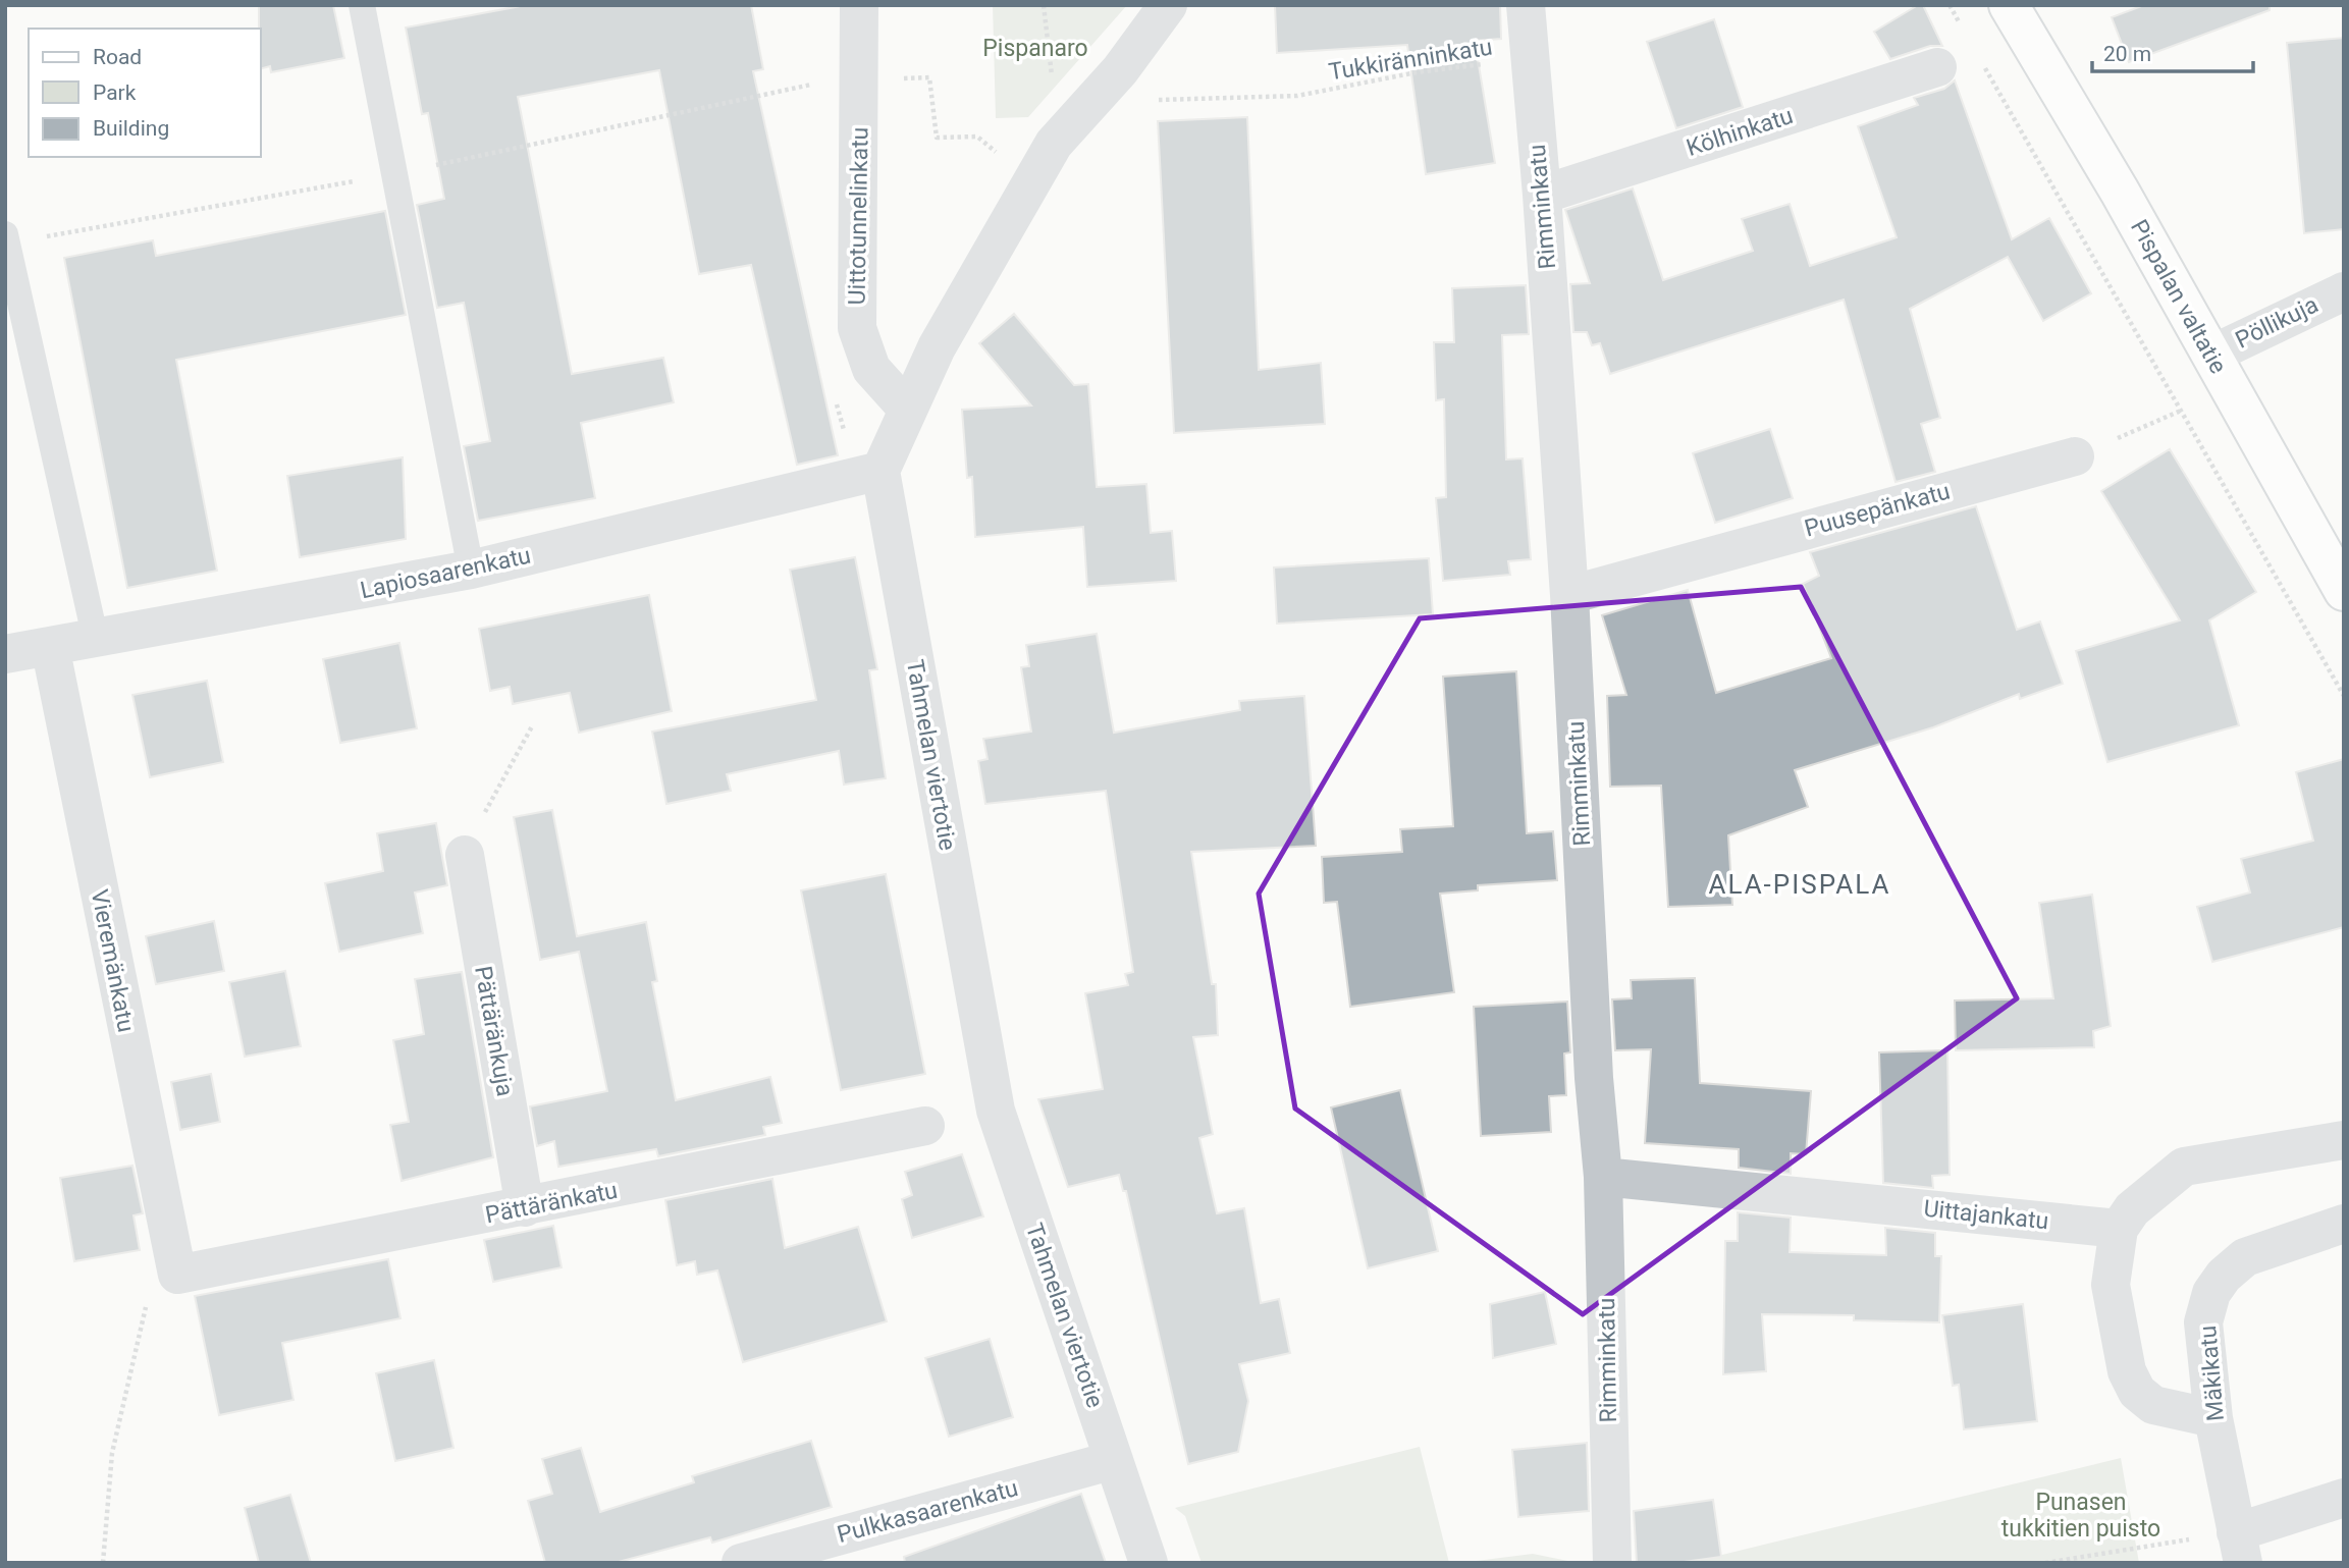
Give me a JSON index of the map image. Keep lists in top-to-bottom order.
{
  "streets": {
    "main road": ["Pispalan valtatie"],
    "street": [
      "Kölhinkatu",
      "Rimminkatu",
      "Uittotunnelinkatu",
      "Pöllikuja",
      "Puusepänkatu",
      "Lapiosaarenkatu",
      "Tahmelan viertotie",
      "Vieremänkatu",
      "Pättäränkuja",
      "Pättäränkatu",
      "Uittajankatu",
      "Mäkikatu",
      "Pulkkasaarenkatu"
    ],
    "path": ["Tukkiränninkatu"]
  },
  "crossings": [
    ["Tukkiränninkatu", "Rimminkatu"],
    ["Kölhinkatu", "Rimminkatu"],
    ["Rimminkatu", "Puusepänkatu"],
    ["Rimminkatu", "Uittajankatu"],
    ["Pispalan valtatie", "Pöllikuja"],
    ["Lapiosaarenkatu", "Tahmelan viertotie"],
    ["Lapiosaarenkatu", "Vieremänkatu"],
    ["Tahmelan viertotie", "Pulkkasaarenkatu"],
    ["Vieremänkatu", "Pättäränkatu"],
    ["Pättäränkuja", "Pättäränkatu"]
  ],
  "districts": ["ALA-PISPALA"],
  "parks": ["Pispanaro", "Punasen tukkitien puisto"],
  "legend": ["Road", "Park", "Building"],
  "scale_bar": "20 m"
}
